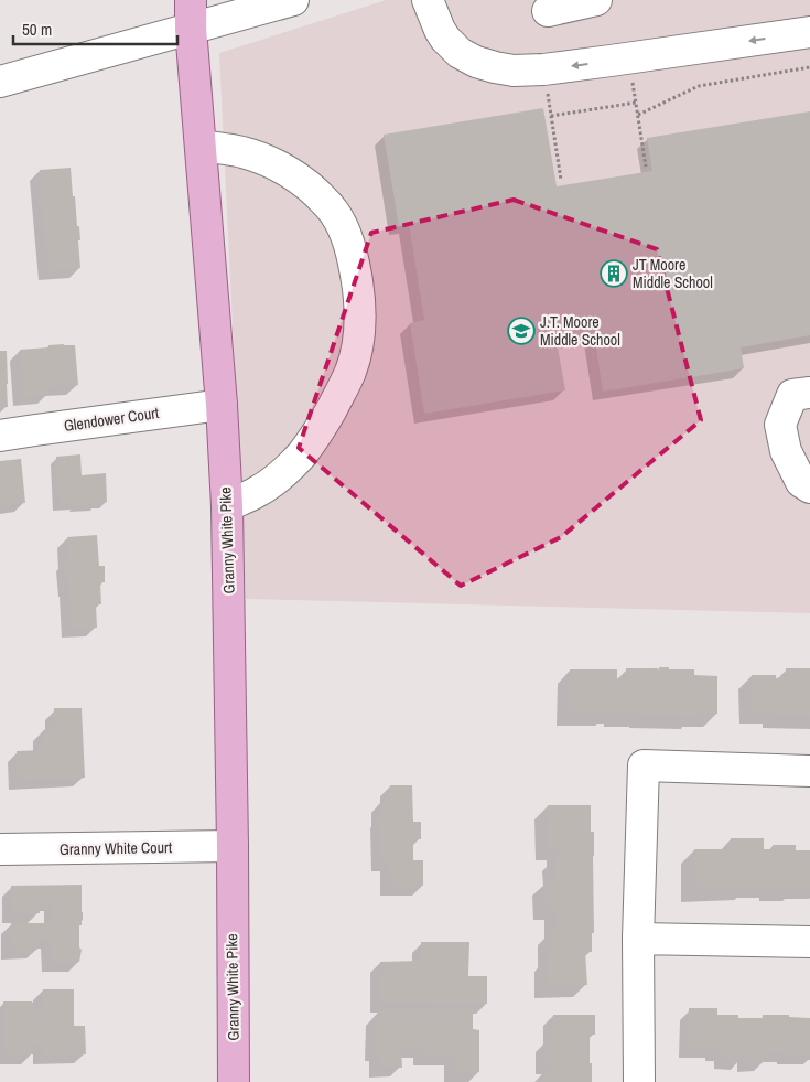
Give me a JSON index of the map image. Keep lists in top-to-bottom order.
{
  "streets": {
    "main road": ["Granny White Pike"],
    "street": ["Glendower Court", "Granny White Court"]
  },
  "crossings": [
    ["Glendower Court", "Granny White Pike"],
    ["Granny White Pike", "Granny White Court"]
  ],
  "places": {
    "building": ["JT Moore Middle School"],
    "school or university": ["J.T. Moore Middle School"]
  },
  "scale_bar": "50 m"
}
